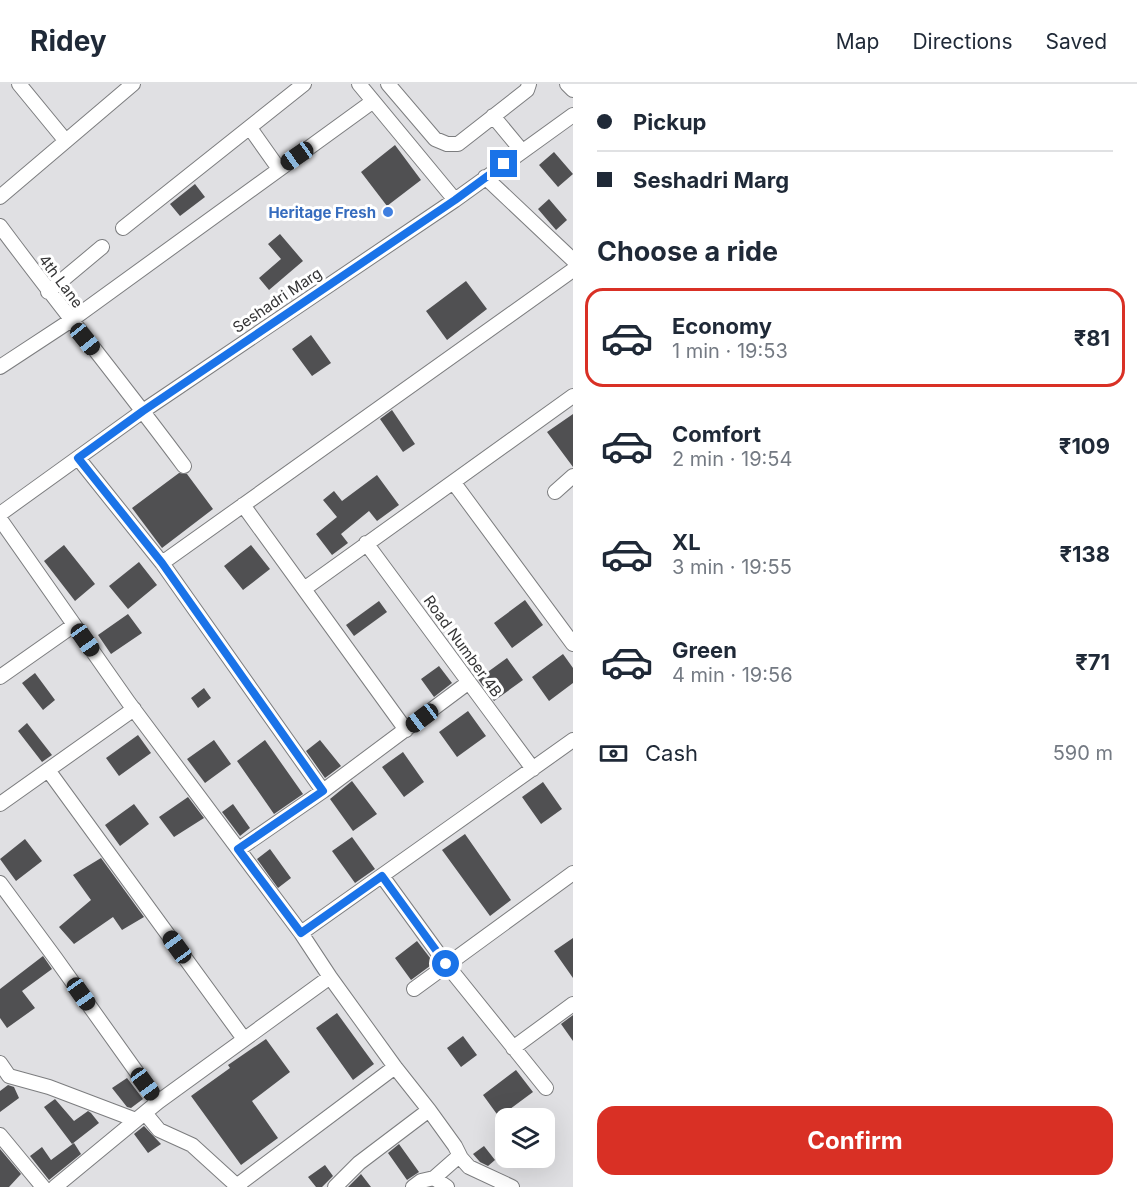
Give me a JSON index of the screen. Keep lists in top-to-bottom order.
{
  "streets": {
    "street": ["4th Lane", "Seshadri Marg", "Road Number 4B"]
  },
  "crossings": [
    ["4th Lane", "Seshadri Marg"]
  ],
  "places": ["Heritage Fresh"],
  "page": {
    "header": "Ridey",
    "nav": ["Map", "Directions", "Saved"],
    "banner": ["Pickup", "Seshadri Marg"],
    "heading": "Choose a ride",
    "list": [
      {
        "name": "Economy",
        "note": "1 min · 19:53",
        "value": "₹81"
      },
      {
        "name": "Comfort",
        "note": "2 min · 19:54",
        "value": "₹109"
      },
      {
        "name": "XL",
        "note": "3 min · 19:55",
        "value": "₹138"
      },
      {
        "name": "Green",
        "note": "4 min · 19:56",
        "value": "₹71"
      }
    ],
    "pay": ["Cash", "590 m"],
    "buttons": "Confirm"
  }
}
